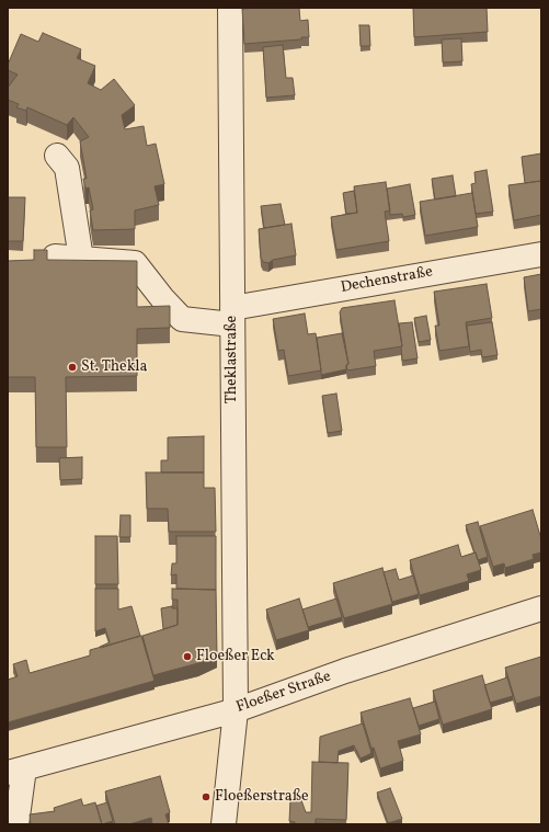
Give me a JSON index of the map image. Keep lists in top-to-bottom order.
{
  "streets": {
    "street": ["Dechenstraße", "Theklastraße", "Floeßer Straße"]
  },
  "crossings": [
    ["Dechenstraße", "Theklastraße"],
    ["Theklastraße", "Floeßer Straße"]
  ],
  "places": ["St. Thekla", "Floeßer Eck", "Floeßerstraße"]
}
